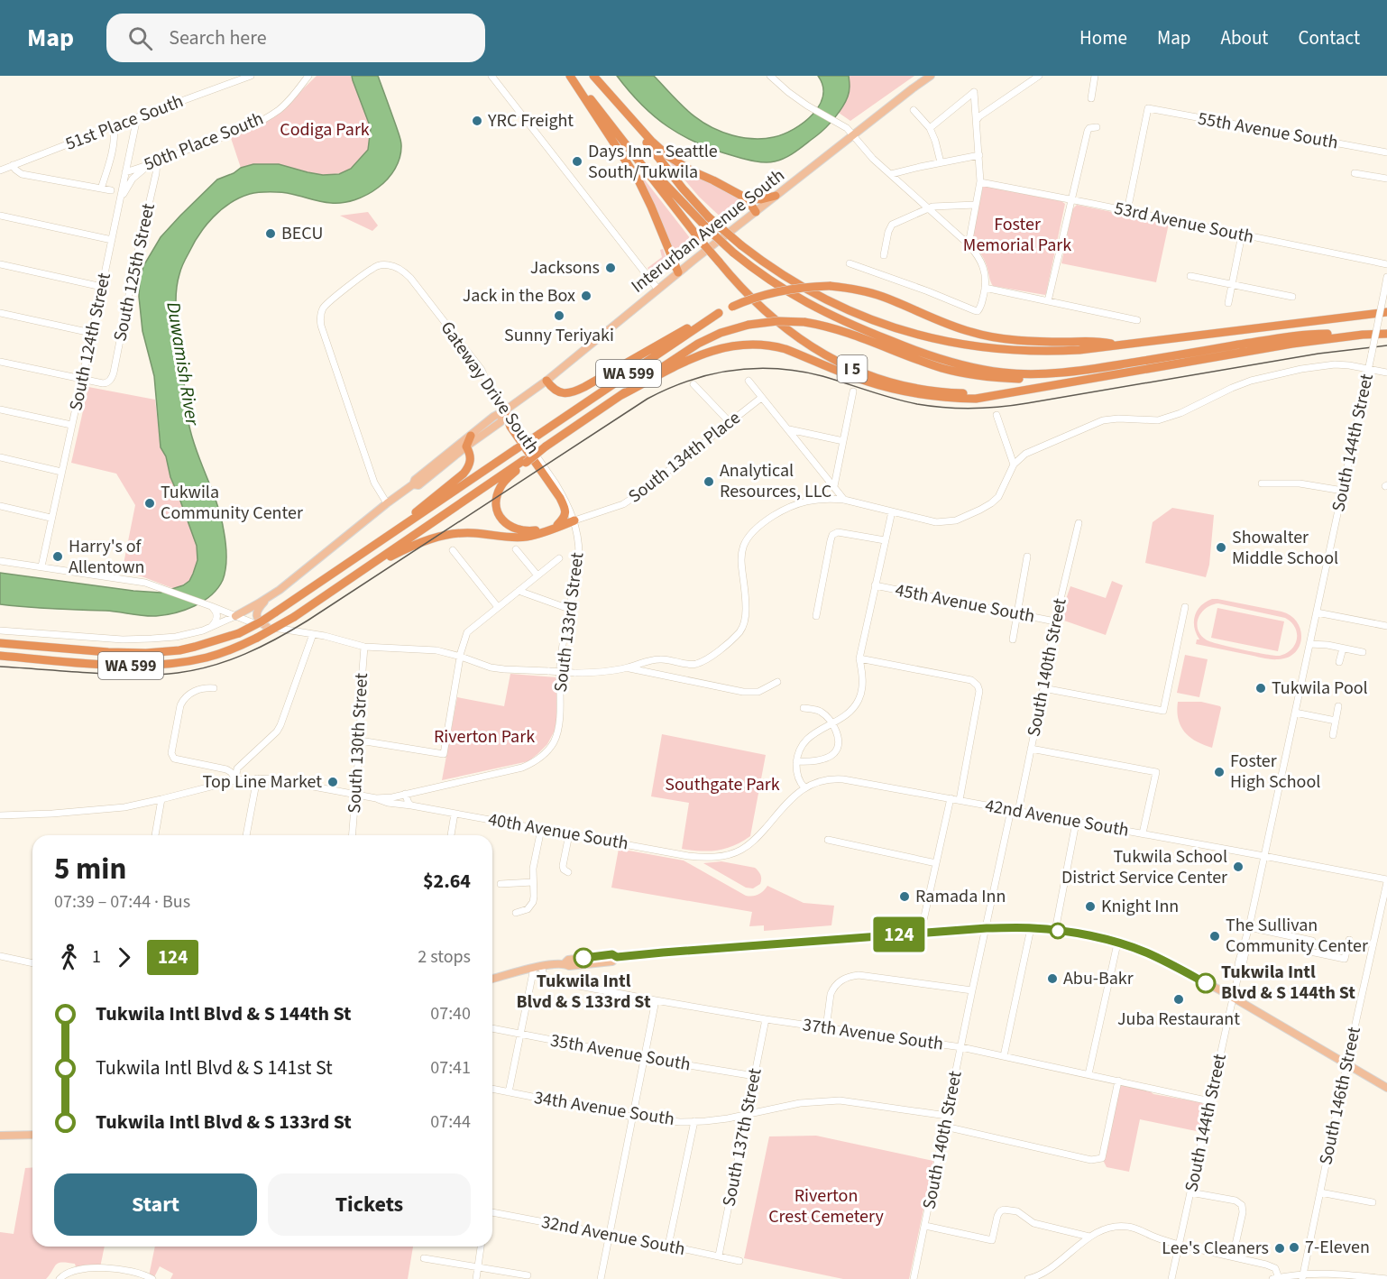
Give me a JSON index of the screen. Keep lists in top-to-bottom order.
{
  "streets": {
    "highway": ["I 5", "WA 599"],
    "main road": ["Interurban Avenue South"],
    "street": [
      "51st Place South",
      "55th Avenue South",
      "50th Place South",
      "53rd Avenue South",
      "South 125th Street",
      "South 124th Street",
      "Gateway Drive South",
      "South 144th Street",
      "South 134th Place",
      "45th Avenue South",
      "South 133rd Street",
      "South 140th Street",
      "South 130th Street",
      "42nd Avenue South",
      "40th Avenue South",
      "37th Avenue South",
      "35th Avenue South",
      "South 146th Street",
      "34th Avenue South",
      "South 137th Street",
      "32nd Avenue South"
    ]
  },
  "crossings": [
    ["51st Place South", "South 124th Street"],
    ["55th Avenue South", "53rd Avenue South"],
    ["50th Place South", "South 125th Street"],
    ["50th Place South", "South 124th Street"],
    ["Interurban Avenue South", "Gateway Drive South"],
    ["South 125th Street", "South 124th Street"],
    ["I 5", "WA 599"],
    ["Gateway Drive South", "South 134th Place"],
    ["Gateway Drive South", "South 133rd Street"],
    ["South 144th Street", "42nd Avenue South"],
    ["South 144th Street", "37th Avenue South"],
    ["South 134th Place", "South 133rd Street"],
    ["45th Avenue South", "South 140th Street"],
    ["South 140th Street", "42nd Avenue South"],
    ["South 140th Street", "37th Avenue South"],
    ["South 140th Street", "34th Avenue South"],
    ["South 130th Street", "40th Avenue South"],
    ["42nd Avenue South", "40th Avenue South"],
    ["42nd Avenue South", "South 146th Street"],
    ["37th Avenue South", "South 137th Street"],
    ["35th Avenue South", "South 137th Street"],
    ["34th Avenue South", "South 137th Street"],
    ["South 137th Street", "32nd Avenue South"]
  ],
  "water": ["Duwamish River"],
  "parks": [
    "Codiga Park",
    "Foster Memorial Park",
    "Riverton Park",
    "Southgate Park",
    "Riverton Crest Cemetery"
  ],
  "places": [
    "YRC Freight",
    "Days Inn - Seattle South/Tukwila",
    "BECU",
    "Jacksons",
    "Jack in the Box",
    "Sunny Teriyaki",
    "Analytical Resources, LLC",
    "Tukwila Community Center",
    "Showalter Middle School",
    "Harry's of Allentown",
    "Tukwila Pool",
    "Foster High School",
    "Top Line Market",
    "Tukwila School District Service Center",
    "Ramada Inn",
    "Knight Inn",
    "The Sullivan Community Center",
    "Tukwila Intl Blvd & S 133rd St",
    "Abu-Bakr",
    "Tukwila Intl Blvd & S 144th St",
    "Juba Restaurant",
    "7-Eleven",
    "Lee's Cleaners"
  ],
  "lines": ["bus line 124"],
  "page": {
    "header": "Map",
    "search": "Search here",
    "nav": [
      "Home",
      "Map",
      "About",
      "Contact"
    ],
    "on_map": "124",
    "heading": ["5 min", "07:39 – 07:44 · Bus", "$2.64"],
    "legs": ["1", "124", "2 stops"],
    "list": [
      {
        "name": "Tukwila Intl Blvd & S 144th St",
        "value": "07:40"
      },
      {
        "name": "Tukwila Intl Blvd & S 141st St",
        "value": "07:41"
      },
      {
        "name": "Tukwila Intl Blvd & S 133rd St",
        "value": "07:44"
      }
    ],
    "buttons": ["Start", "Tickets"]
  }
}
